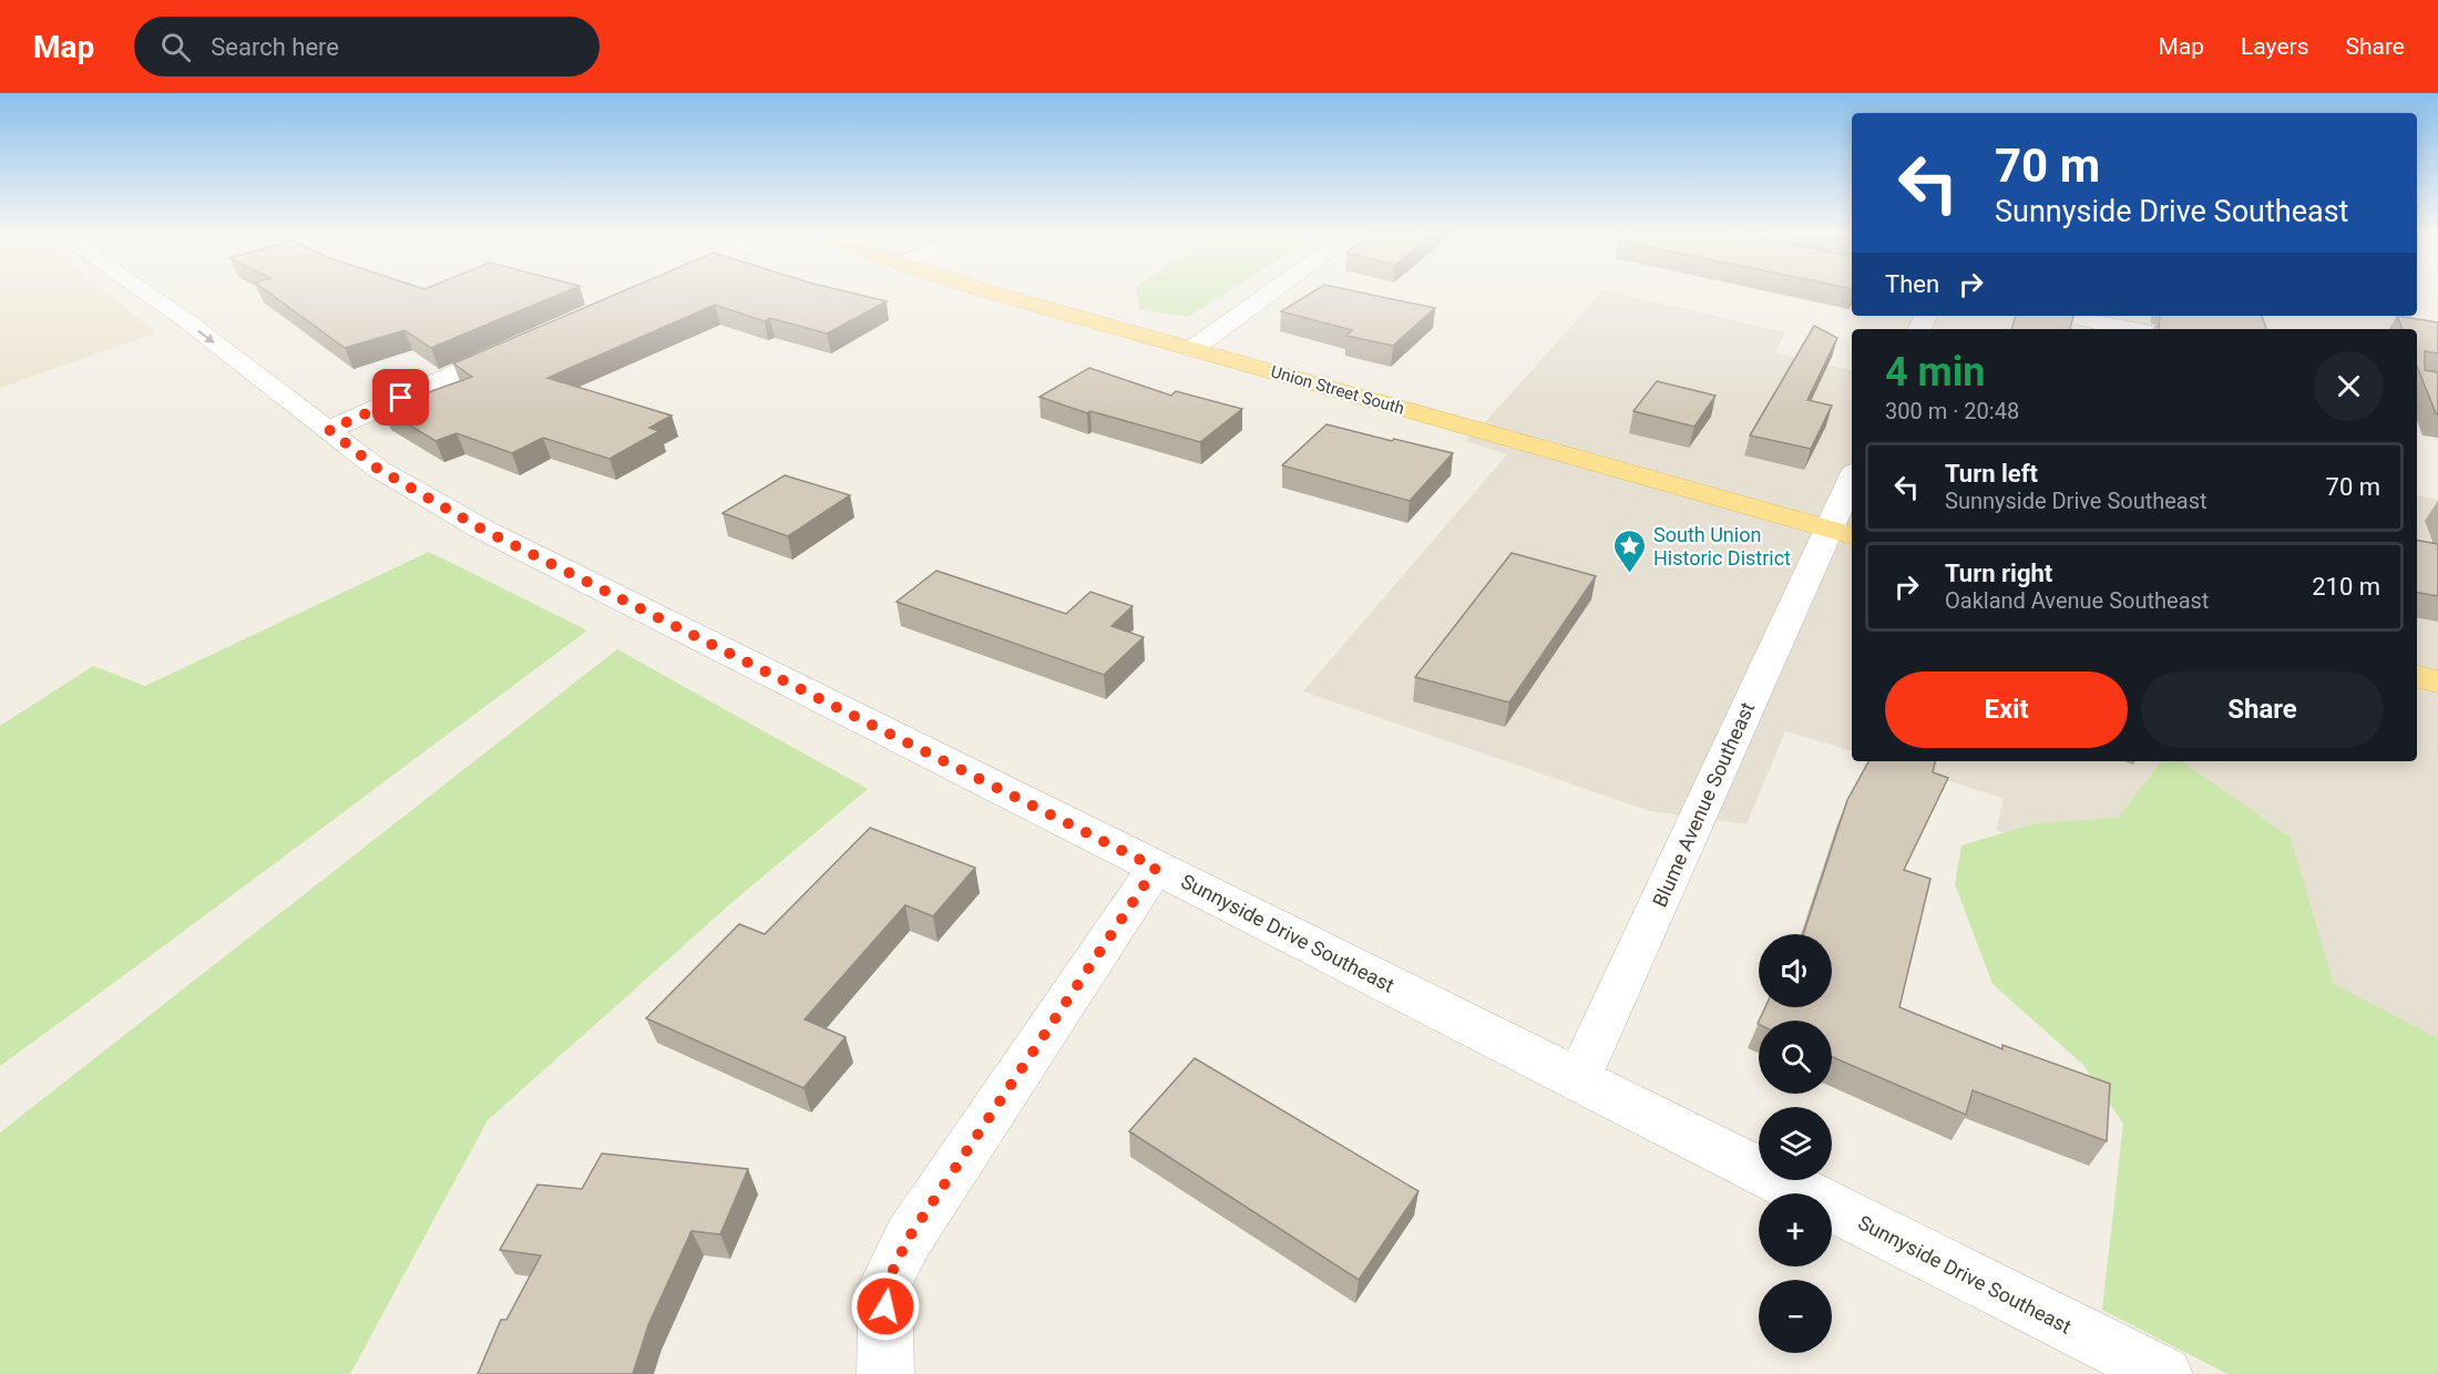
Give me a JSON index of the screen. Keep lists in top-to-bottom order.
{
  "streets": {
    "main road": ["Union Street South"],
    "street": ["Blume Avenue Southeast", "Sunnyside Drive Southeast"]
  },
  "crossings": [
    ["Union Street South", "Blume Avenue Southeast"],
    ["Blume Avenue Southeast", "Sunnyside Drive Southeast"]
  ],
  "places": {
    "place": ["South Union Historic District"]
  },
  "page": {
    "header": "Map",
    "search": "Search here",
    "nav": ["Map", "Layers", "Share"],
    "turn": ["70 m", "Sunnyside Drive Southeast"],
    "then": "Then",
    "heading": ["4 min", "300 m · 20:48"],
    "list": [
      {
        "name": "Turn left",
        "note": "Sunnyside Drive Southeast",
        "value": "70 m"
      },
      {
        "name": "Turn right",
        "note": "Oakland Avenue Southeast",
        "value": "210 m"
      }
    ],
    "buttons": ["Exit", "Share"],
    "map_buttons": ["+", "−"]
  }
}
